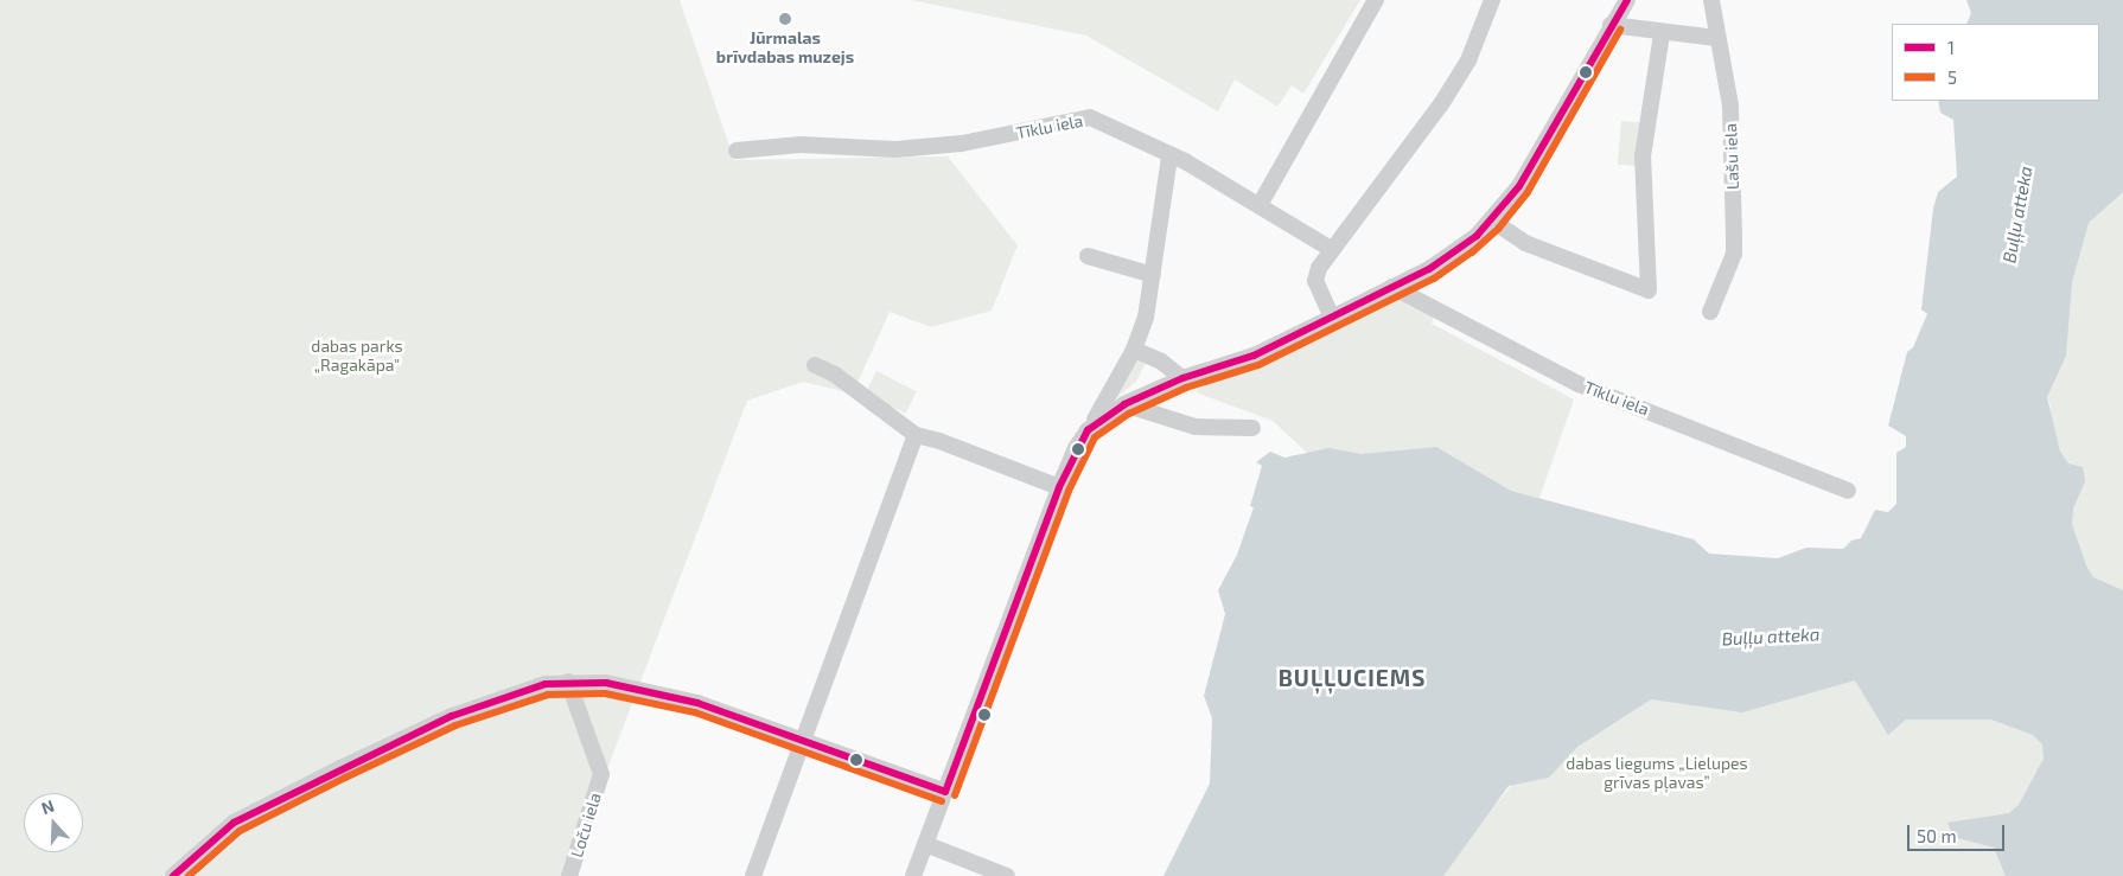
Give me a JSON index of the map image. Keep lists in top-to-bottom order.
{
  "streets": {
    "street": ["Tīklu iela", "Lašu iela", "Loču iela"]
  },
  "districts": ["BUĻĻUCIEMS"],
  "water": ["Buļļu atteka"],
  "parks": ["dabas parks „Ragakāpa\"", "dabas liegums „Lielupes grīvas pļavas”"],
  "places": ["Jūrmalas brīvdabas muzejs"],
  "lines": ["transit line 1", "transit line 5"],
  "legend": ["1", "5"],
  "scale_bar": "50 m",
  "north": "top"
}
